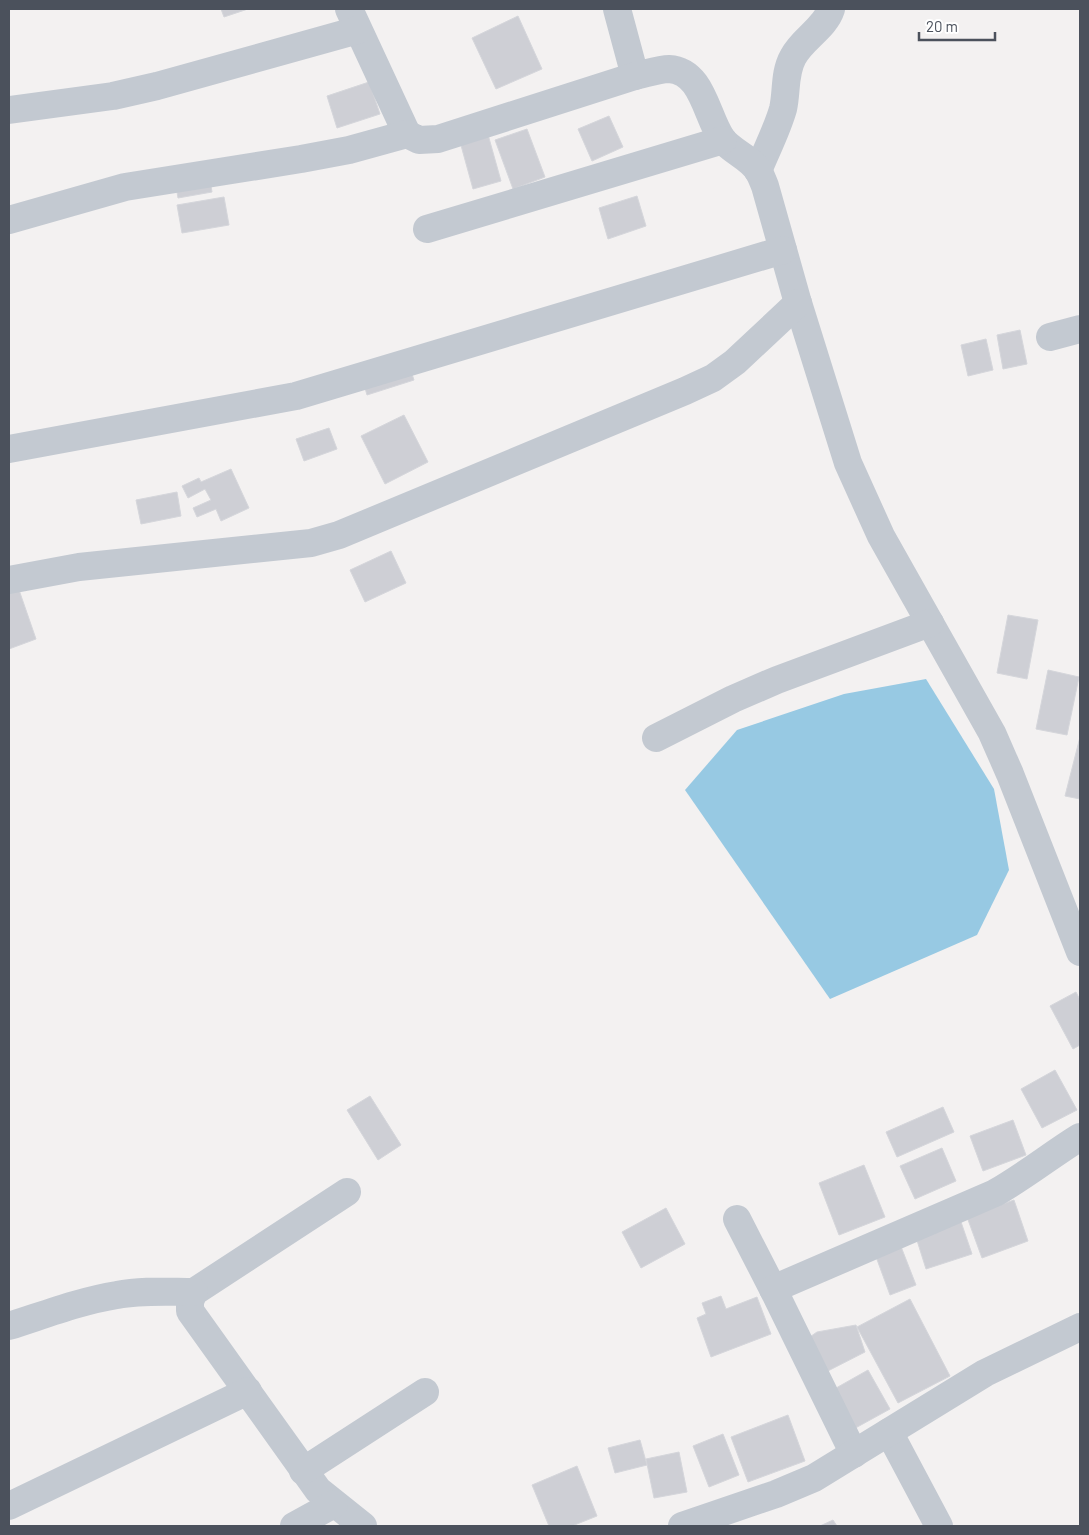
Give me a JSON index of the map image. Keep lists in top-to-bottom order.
{
  "scale_bar": "20 m"
}
